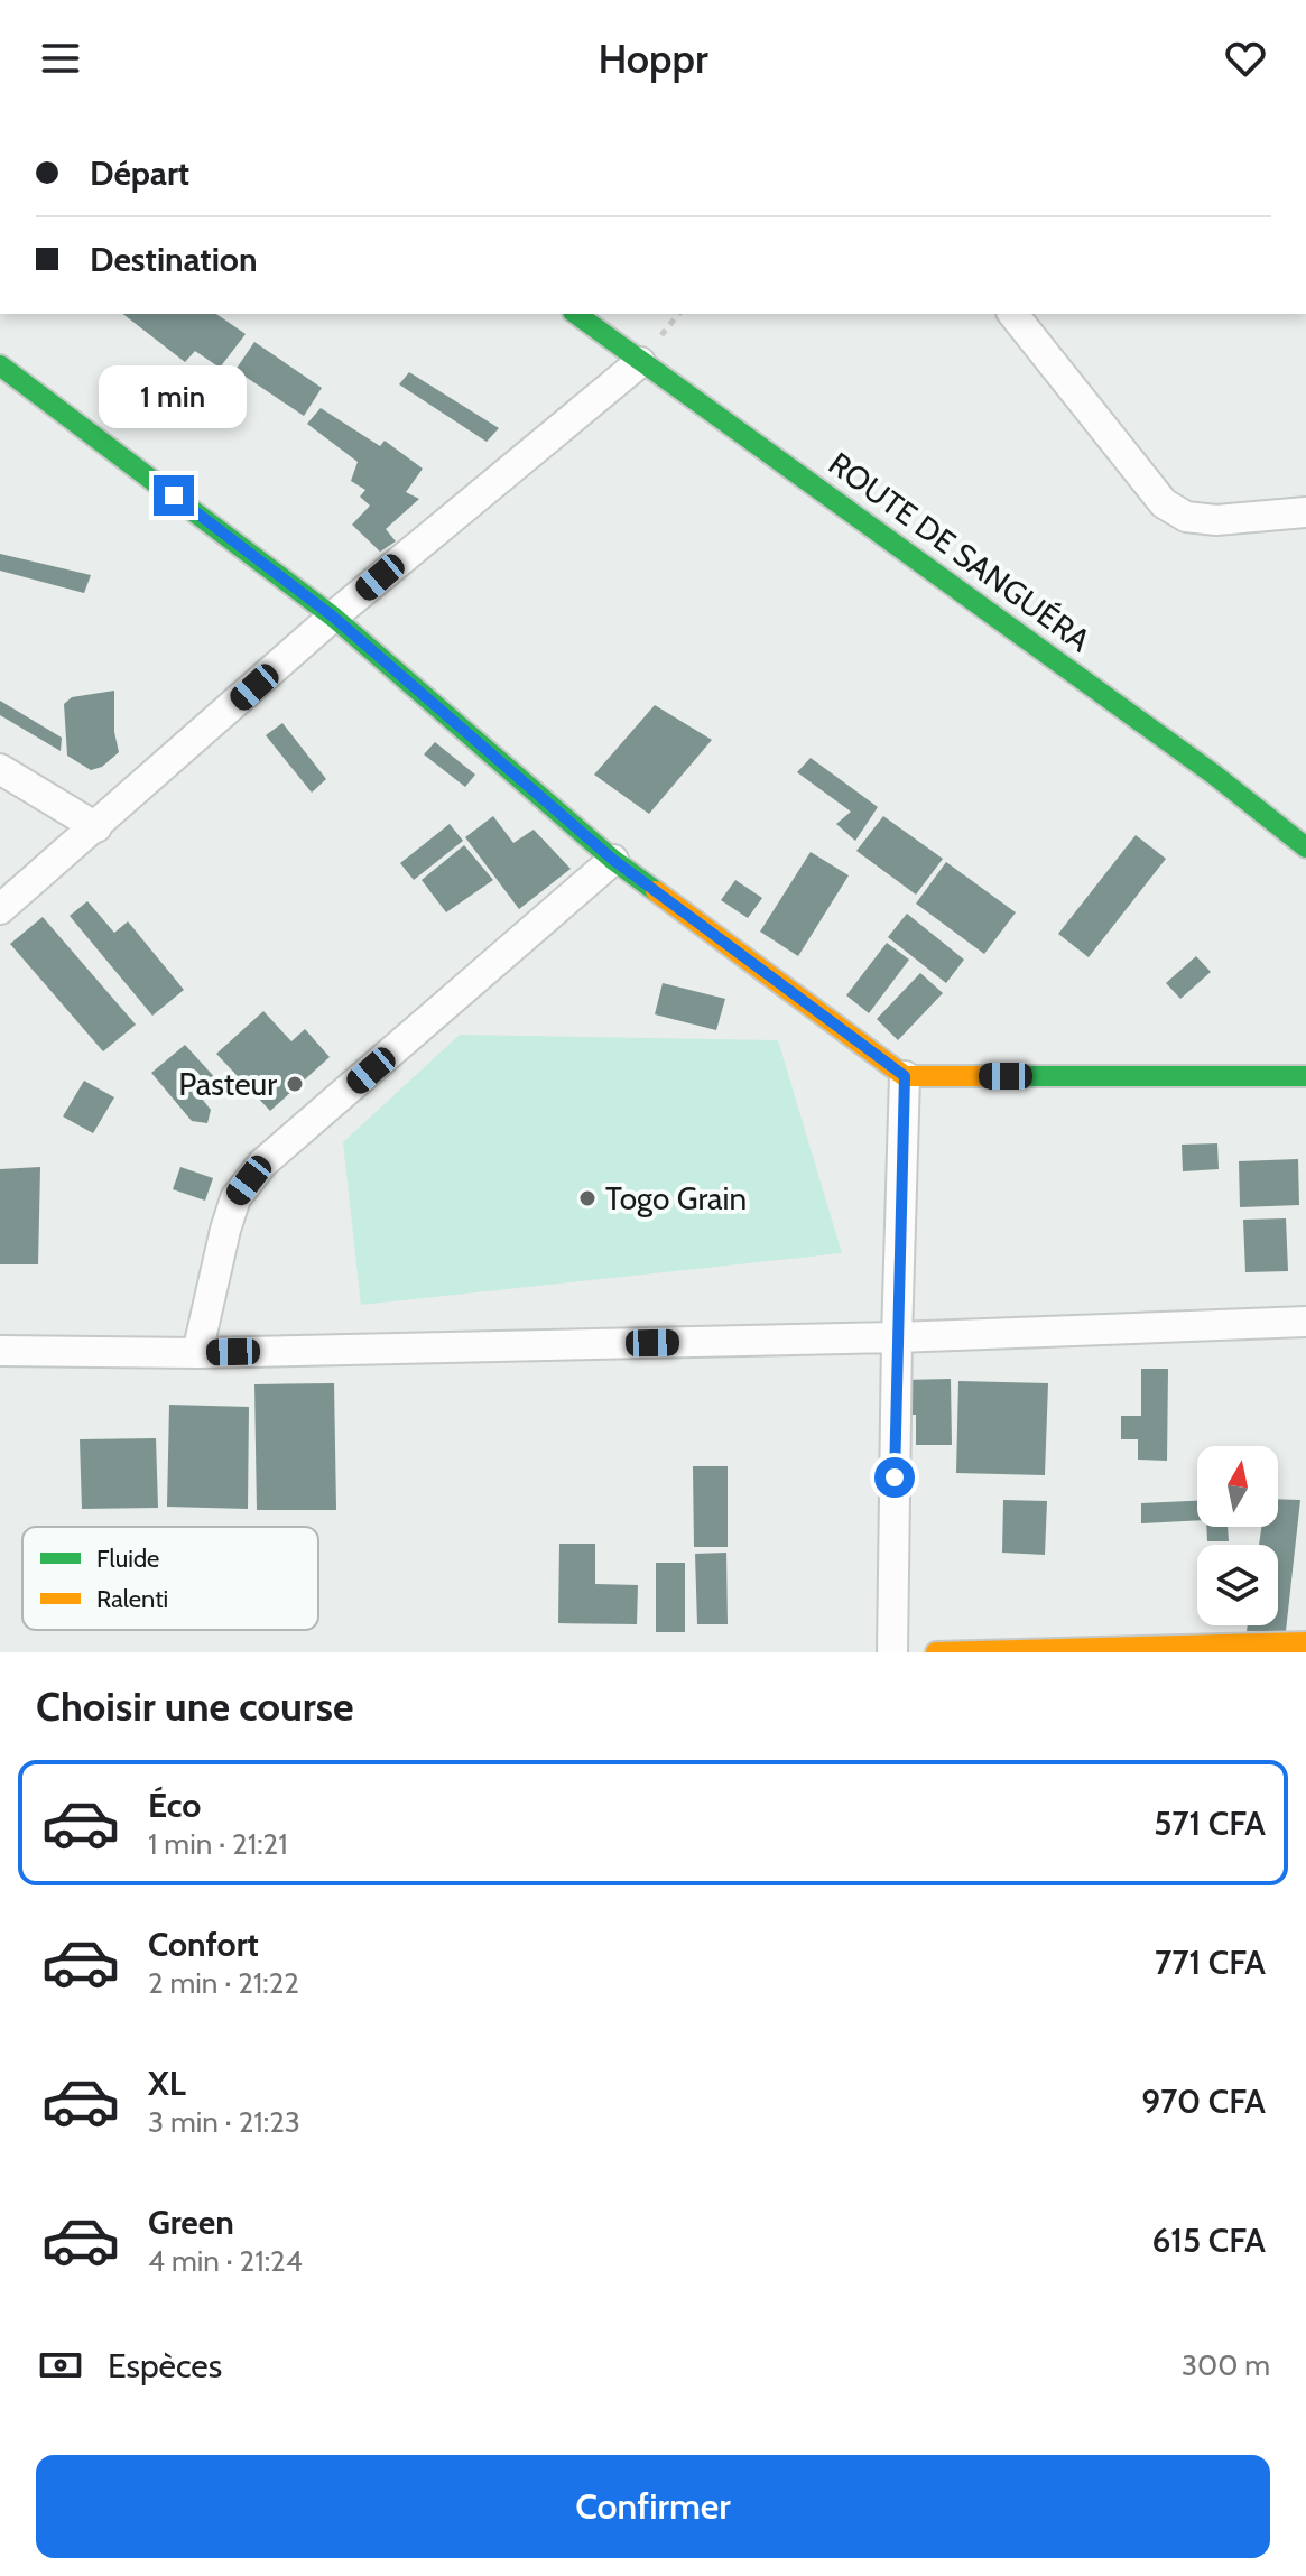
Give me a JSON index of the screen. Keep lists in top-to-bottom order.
{
  "streets": {
    "street": ["ROUTE DE SANGUÉRA"]
  },
  "places": ["Pasteur", "Togo Grain"],
  "legend": ["Fluide", "Ralenti"],
  "north": "top",
  "page": {
    "header": "Hoppr",
    "banner": ["Départ", "Destination"],
    "bubble": "1 min",
    "heading": "Choisir une course",
    "list": [
      {
        "name": "Éco",
        "note": "1 min · 21:21",
        "value": "571 CFA"
      },
      {
        "name": "Confort",
        "note": "2 min · 21:22",
        "value": "771 CFA"
      },
      {
        "name": "XL",
        "note": "3 min · 21:23",
        "value": "970 CFA"
      },
      {
        "name": "Green",
        "note": "4 min · 21:24",
        "value": "615 CFA"
      }
    ],
    "pay": ["Espèces", "300 m"],
    "buttons": "Confirmer"
  }
}
